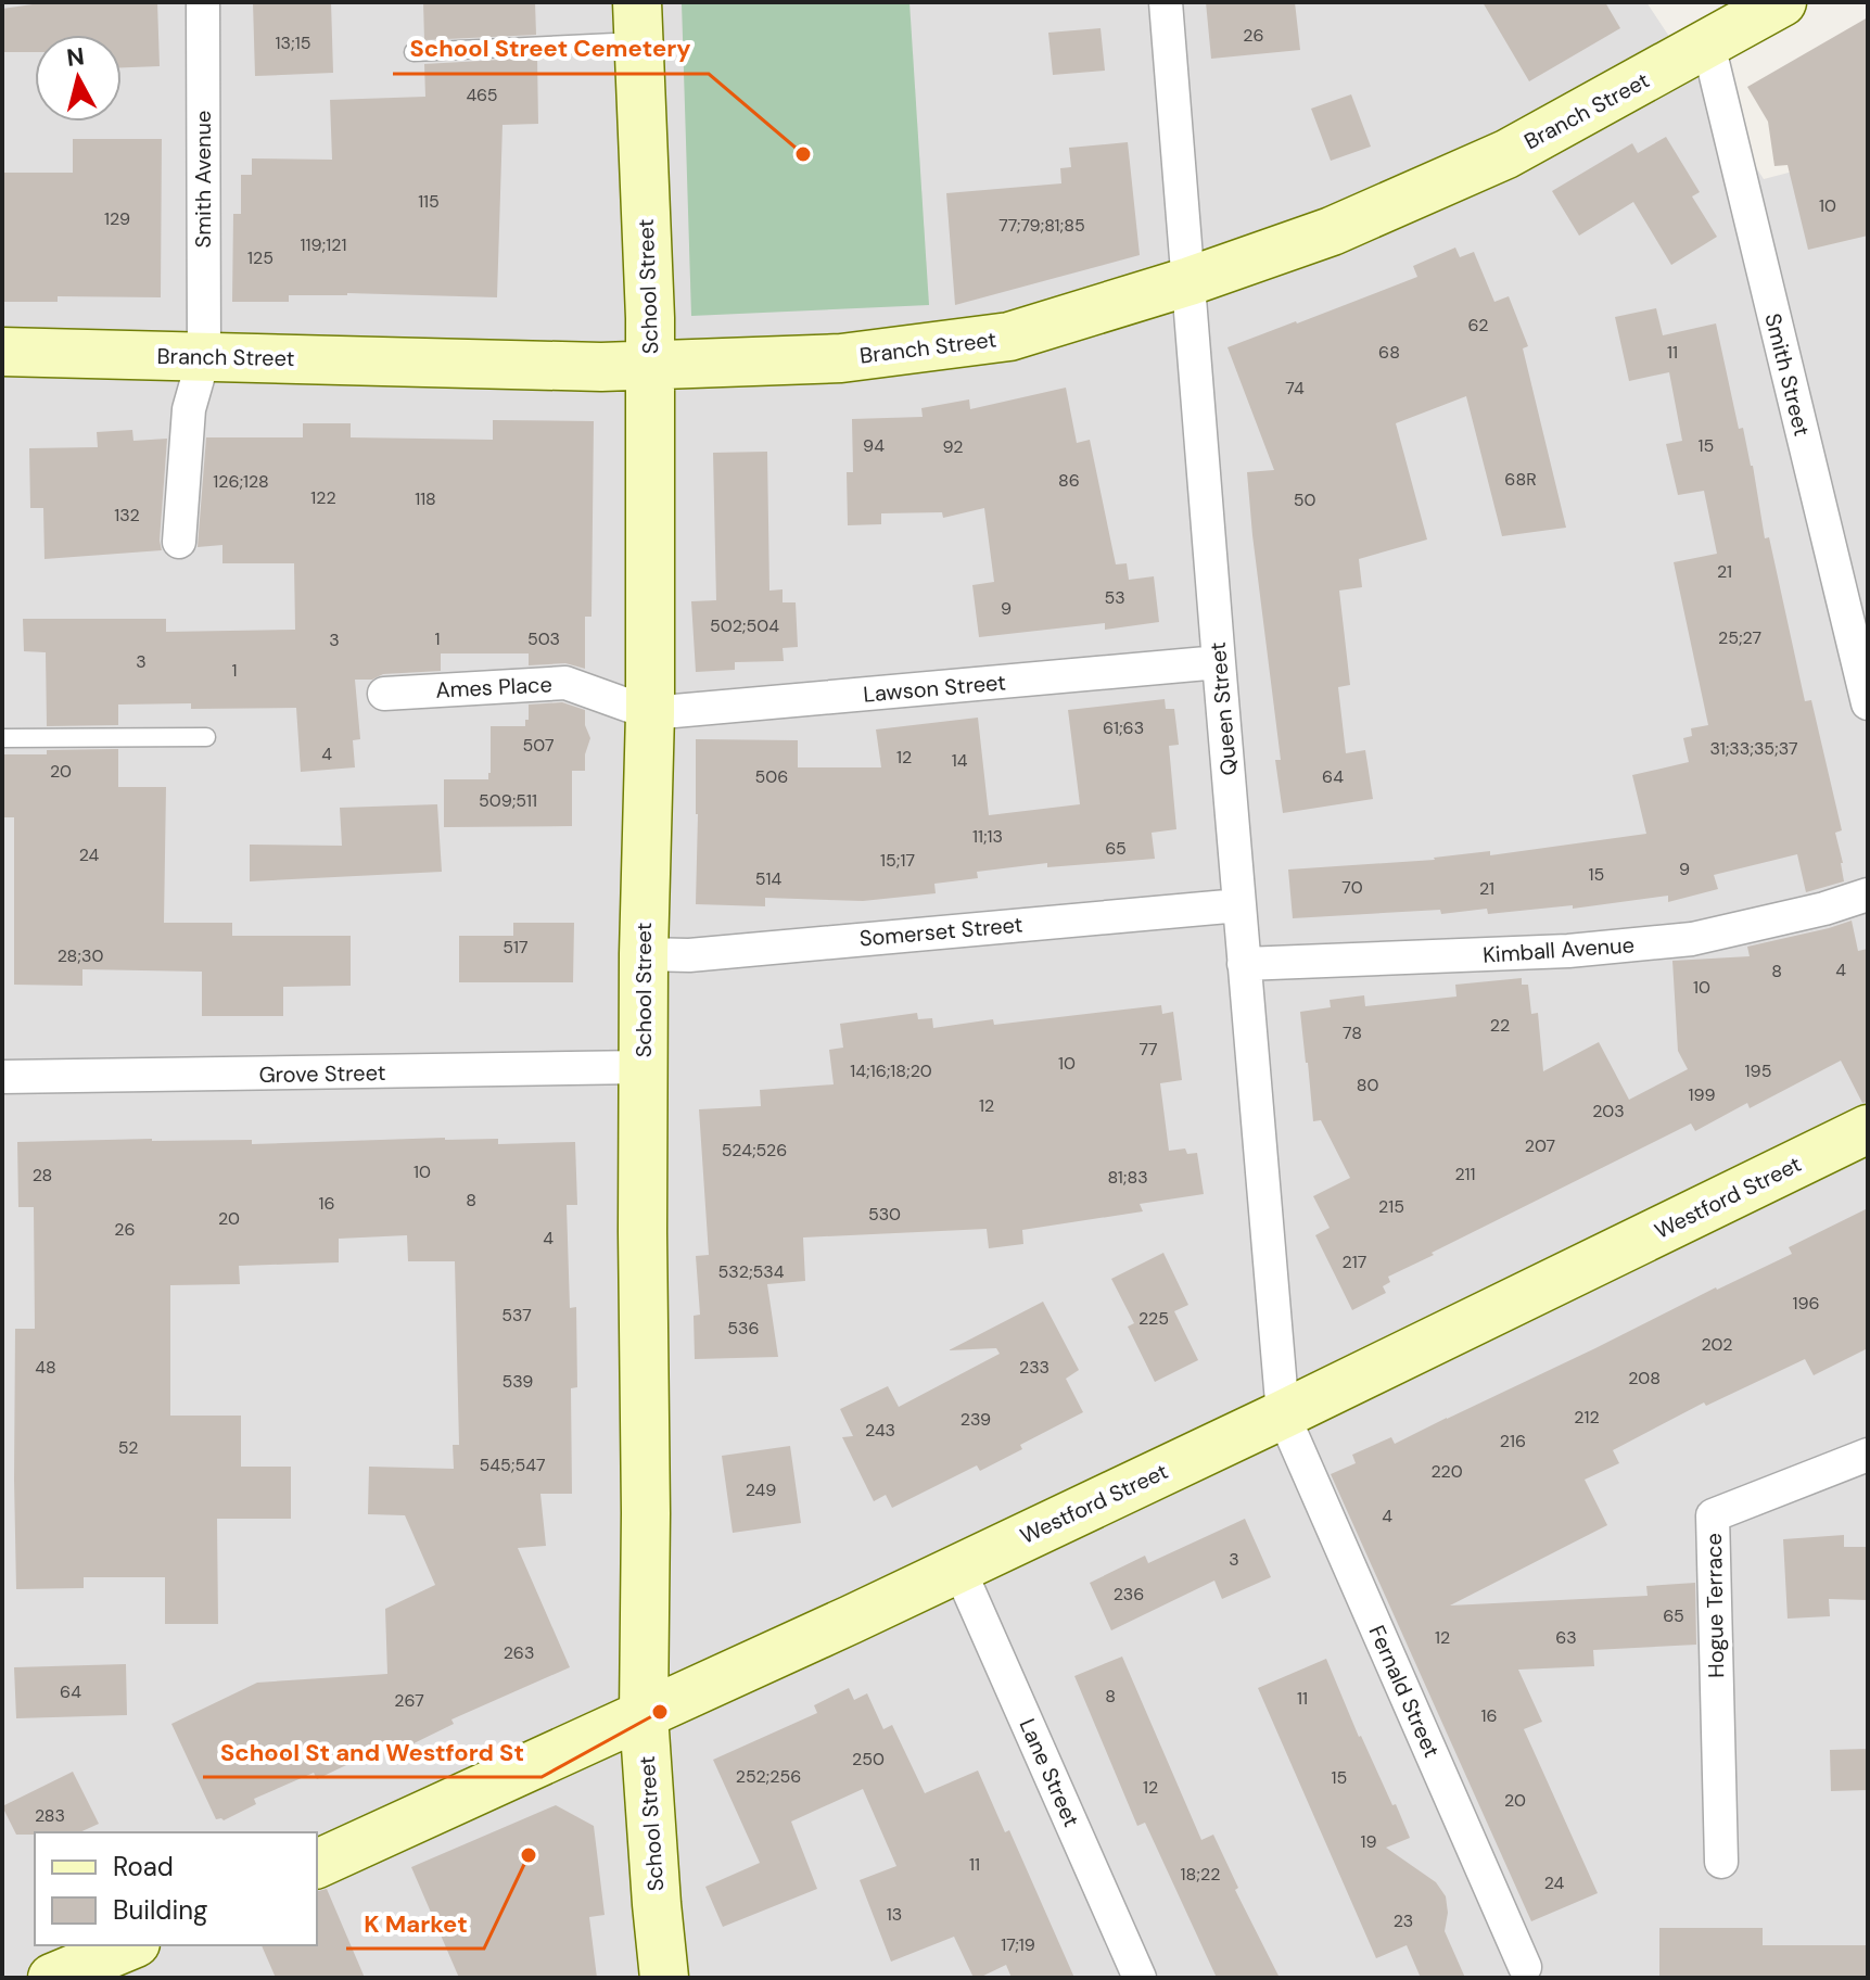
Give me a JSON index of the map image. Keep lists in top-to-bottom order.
{
  "streets": {
    "main road": ["Branch Street", "School Street", "Westford Street"],
    "street": [
      "Smith Avenue",
      "Smith Street",
      "Ames Place",
      "Lawson Street",
      "Queen Street",
      "Somerset Street",
      "Kimball Avenue",
      "Grove Street",
      "Hogue Terrace",
      "Fernald Street",
      "Lane Street"
    ]
  },
  "crossings": [
    ["Branch Street", "Smith Avenue"],
    ["Branch Street", "School Street"],
    ["Branch Street", "Smith Street"],
    ["Branch Street", "Queen Street"],
    ["School Street", "Ames Place"],
    ["School Street", "Lawson Street"],
    ["School Street", "Somerset Street"],
    ["School Street", "Grove Street"],
    ["School Street", "Westford Street"],
    ["Ames Place", "Lawson Street"],
    ["Lawson Street", "Queen Street"],
    ["Queen Street", "Somerset Street"],
    ["Queen Street", "Kimball Avenue"],
    ["Queen Street", "Westford Street"],
    ["Queen Street", "Fernald Street"],
    ["Westford Street", "Fernald Street"],
    ["Westford Street", "Lane Street"]
  ],
  "places": ["School Street Cemetery", "School St and Westford St", "K Market"],
  "house_numbers": [
    "26",
    "13;15",
    "465",
    "115",
    "10",
    "129",
    "77;79;81;85",
    "119;121",
    "125",
    "62",
    "68",
    "11",
    "74",
    "94",
    "15",
    "92",
    "68R",
    "86",
    "126;128",
    "122",
    "118",
    "50",
    "132",
    "21",
    "53",
    "9",
    "502;504",
    "25;27",
    "1",
    "503",
    "3",
    "3",
    "1",
    "61;63",
    "507",
    "31;33;35;37",
    "4",
    "12",
    "14",
    "20",
    "506",
    "64",
    "509;511",
    "11;13",
    "65",
    "24",
    "15;17",
    "9",
    "15",
    "514",
    "70",
    "21",
    "517",
    "28;30",
    "4",
    "8",
    "10",
    "22",
    "78",
    "77",
    "10",
    "14;16;18;20",
    "195",
    "80",
    "199",
    "12",
    "203",
    "207",
    "524;526",
    "10",
    "211",
    "28",
    "81;83",
    "8",
    "16",
    "215",
    "530",
    "20",
    "26",
    "4",
    "217",
    "532;534",
    "196",
    "537",
    "225",
    "536",
    "202",
    "48",
    "233",
    "208",
    "539",
    "212",
    "239",
    "243",
    "216",
    "52",
    "545;547",
    "220",
    "249",
    "4",
    "3",
    "236",
    "65",
    "12",
    "63",
    "263",
    "64",
    "8",
    "11",
    "267",
    "16",
    "250",
    "252;256",
    "15",
    "12",
    "20",
    "283",
    "19",
    "11",
    "18;22",
    "24",
    "13",
    "23",
    "17;19"
  ],
  "legend": ["Road", "Building"],
  "north": "top"
}
